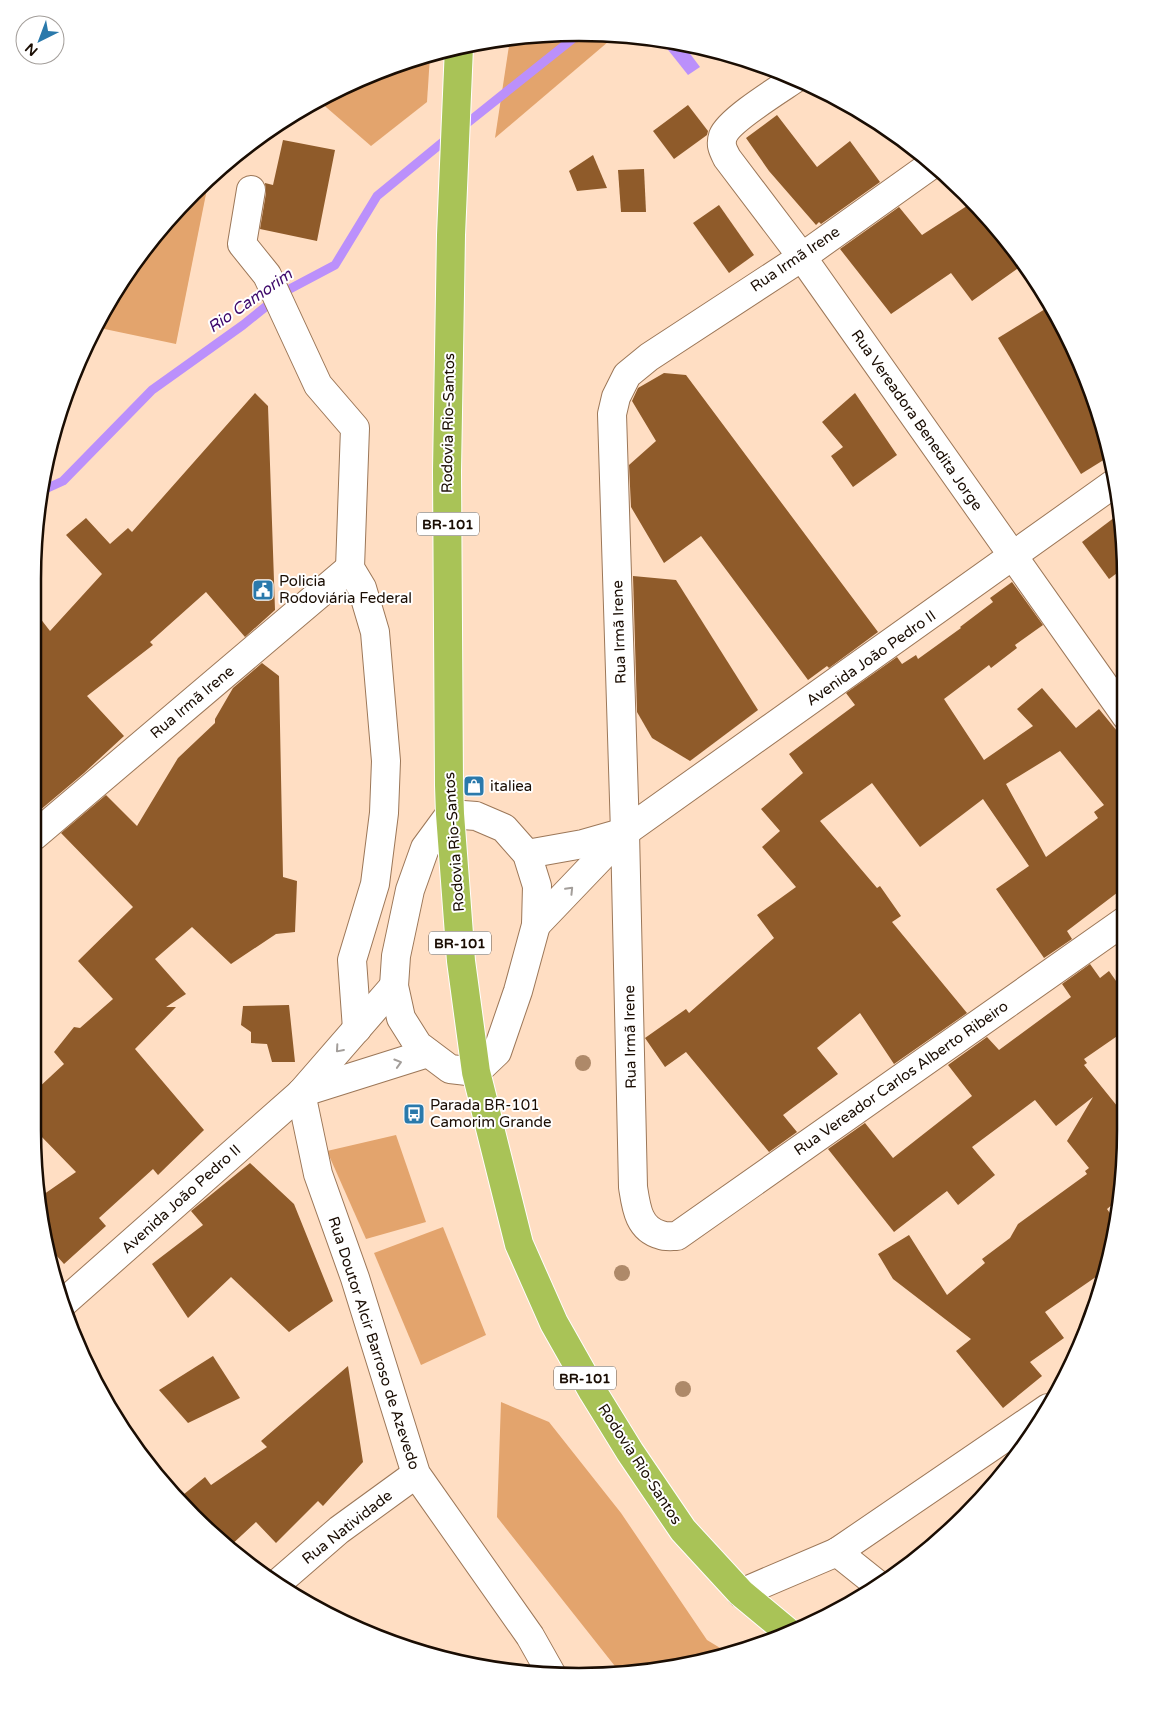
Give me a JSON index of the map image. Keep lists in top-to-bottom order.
{
  "streets": {
    "highway": ["Rodovia Rio-Santos", "BR-101"],
    "street": [
      "Rua Irmã Irene",
      "Rua Vereadora Benedita Jorge",
      "Avenida João Pedro II",
      "Rua Vereador Carlos Alberto Ribeiro",
      "Rua Doutor Alcir Barroso de Azevedo",
      "Rua Natividade"
    ]
  },
  "crossings": [
    ["Rua Irmã Irene", "Rua Vereadora Benedita Jorge"],
    ["Rua Irmã Irene", "Avenida João Pedro II"],
    ["Rua Irmã Irene", "Rua Vereador Carlos Alberto Ribeiro"],
    ["Rua Vereadora Benedita Jorge", "Avenida João Pedro II"],
    ["Avenida João Pedro II", "Rua Doutor Alcir Barroso de Azevedo"],
    ["Rua Doutor Alcir Barroso de Azevedo", "Rua Natividade"]
  ],
  "water": ["Rio Camorim"],
  "places": {
    "public building": ["Policia Rodoviária Federal"],
    "shop": ["italiea"],
    "bus stop": ["Parada BR-101 Camorim Grande"]
  },
  "north": "bottom left"
}
